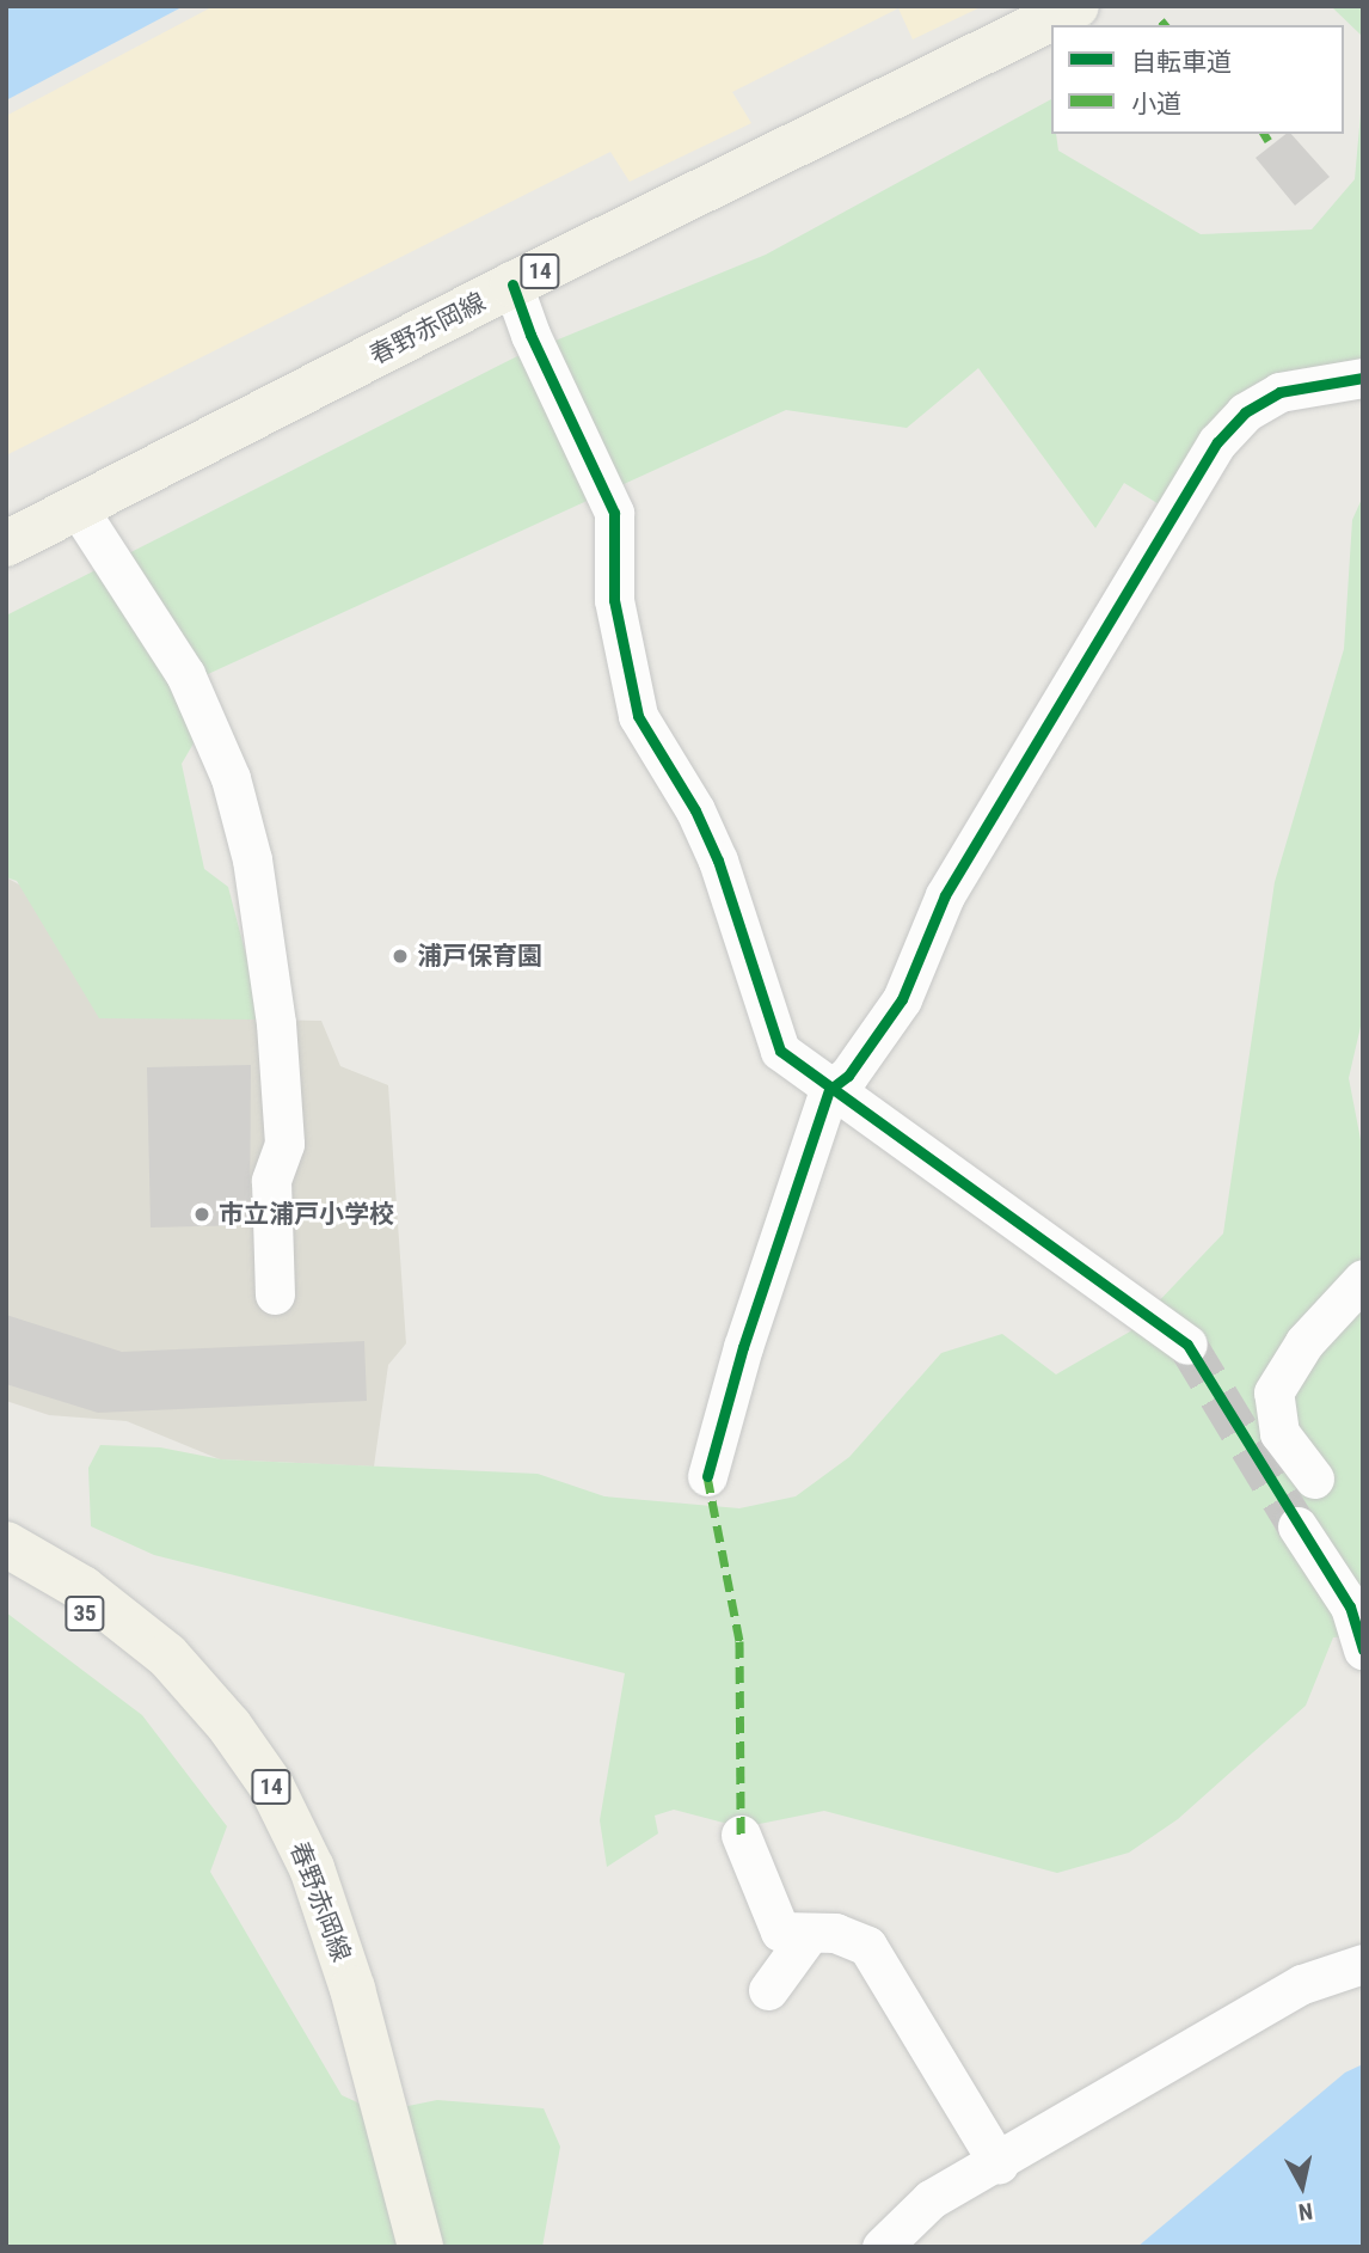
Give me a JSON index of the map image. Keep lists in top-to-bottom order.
{
  "streets": {
    "main road": ["14", "春野赤岡線", "35"]
  },
  "crossings": [
    ["春野赤岡線", "35"]
  ],
  "places": ["浦戸保育園", "市立浦戸小学校"],
  "legend": ["自転車道", "小道"],
  "north": "bottom"
}
